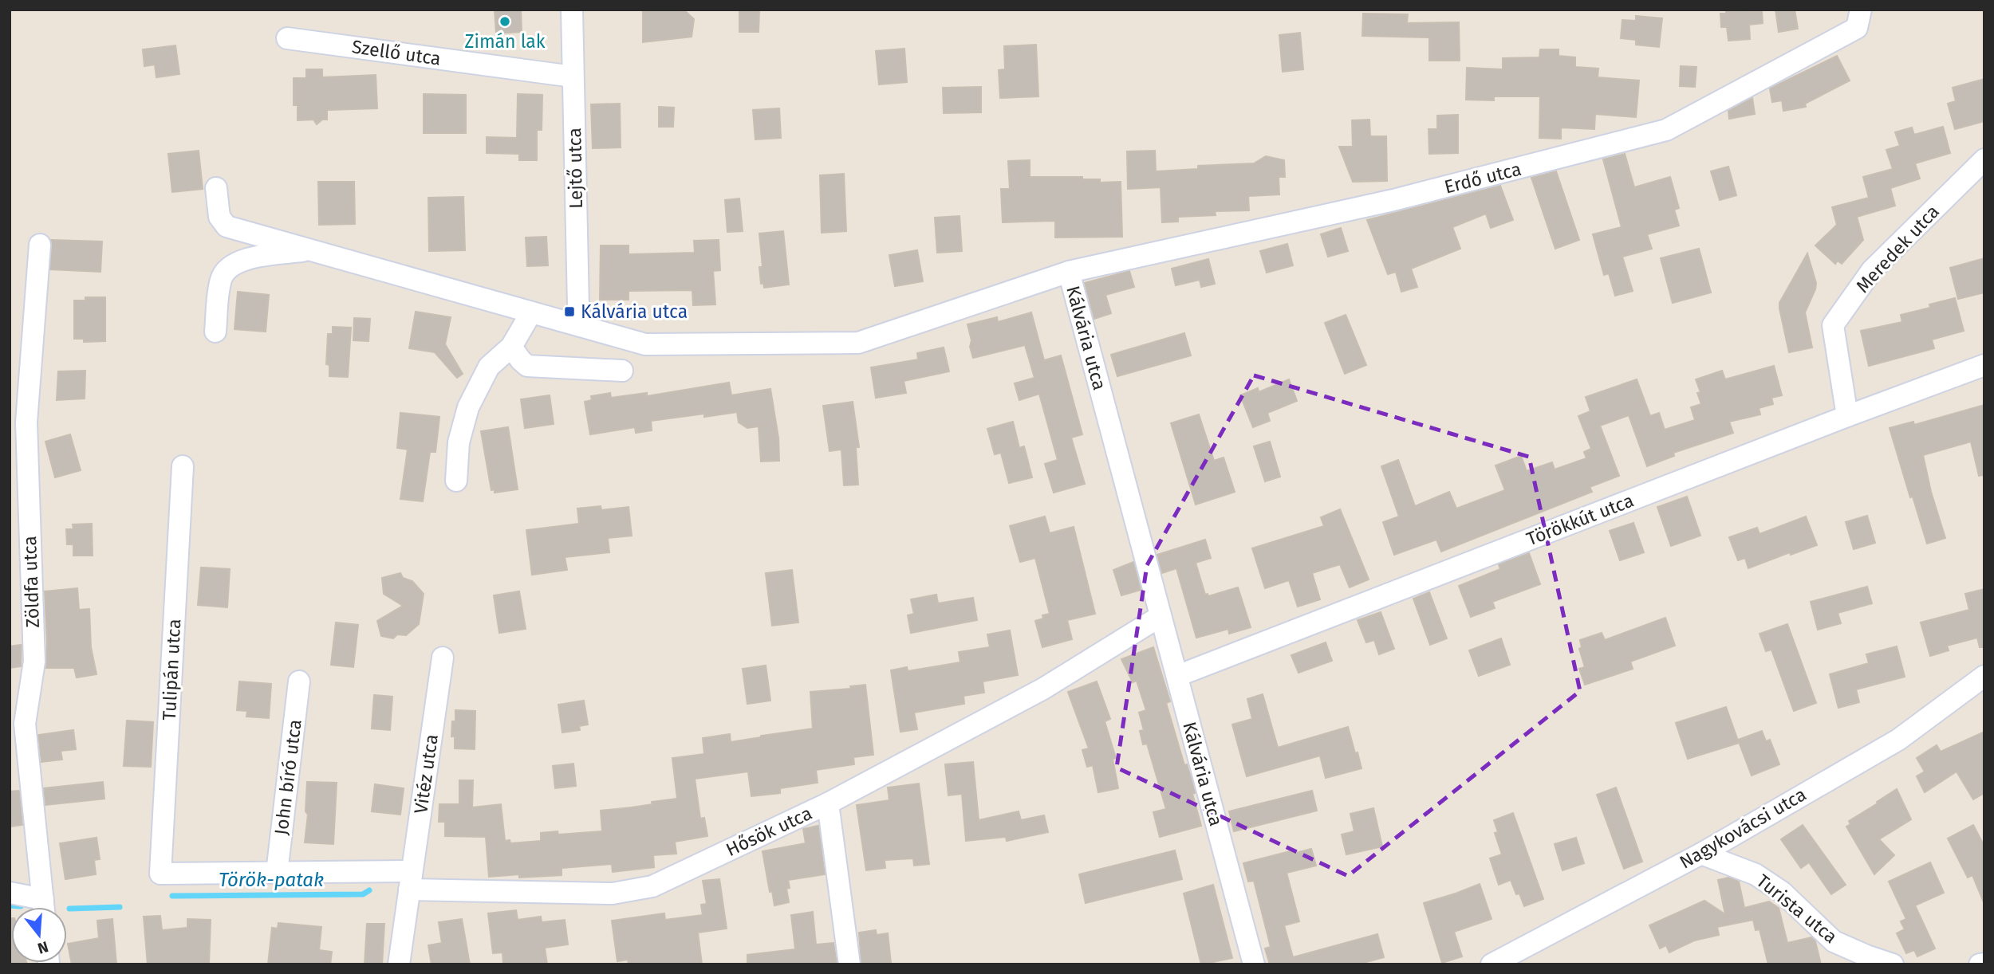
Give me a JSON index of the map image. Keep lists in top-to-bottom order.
{
  "streets": {
    "street": [
      "Szellő utca",
      "Lejtő utca",
      "Erdő utca",
      "Meredek utca",
      "Kálvária utca",
      "Törökkút utca",
      "Zöldfa utca",
      "Tulipán utca",
      "Vitéz utca",
      "John bíró utca",
      "Nagykovácsi utca",
      "Hősök utca",
      "Turista utca"
    ]
  },
  "crossings": [
    ["Szellő utca", "Lejtő utca"],
    ["Lejtő utca", "Kálvária utca"],
    ["Erdő utca", "Kálvária utca"],
    ["Meredek utca", "Törökkút utca"],
    ["Kálvária utca", "Törökkút utca"],
    ["Kálvária utca", "Hősök utca"],
    ["Tulipán utca", "Hősök utca"],
    ["Vitéz utca", "Hősök utca"],
    ["John bíró utca", "Hősök utca"],
    ["Nagykovácsi utca", "Turista utca"]
  ],
  "water": ["Török-patak"],
  "places": {
    "other": ["Zimán lak"],
    "transit": ["Kálvária utca"]
  },
  "north": "bottom"
}
